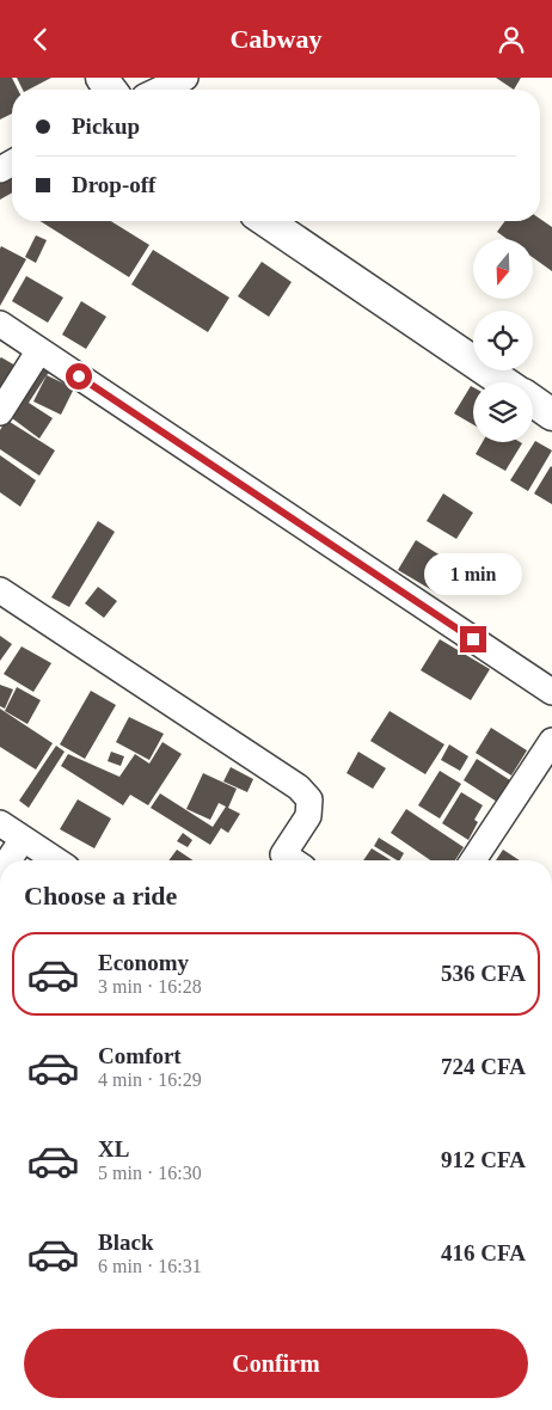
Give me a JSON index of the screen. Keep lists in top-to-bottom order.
{
  "north": "bottom",
  "page": {
    "header": "Cabway",
    "banner": ["Pickup", "Drop-off"],
    "bubble": "1 min",
    "heading": "Choose a ride",
    "list": [
      {
        "name": "Economy",
        "note": "3 min · 16:28",
        "value": "536 CFA"
      },
      {
        "name": "Comfort",
        "note": "4 min · 16:29",
        "value": "724 CFA"
      },
      {
        "name": "XL",
        "note": "5 min · 16:30",
        "value": "912 CFA"
      },
      {
        "name": "Black",
        "note": "6 min · 16:31",
        "value": "416 CFA"
      }
    ],
    "buttons": "Confirm"
  }
}
